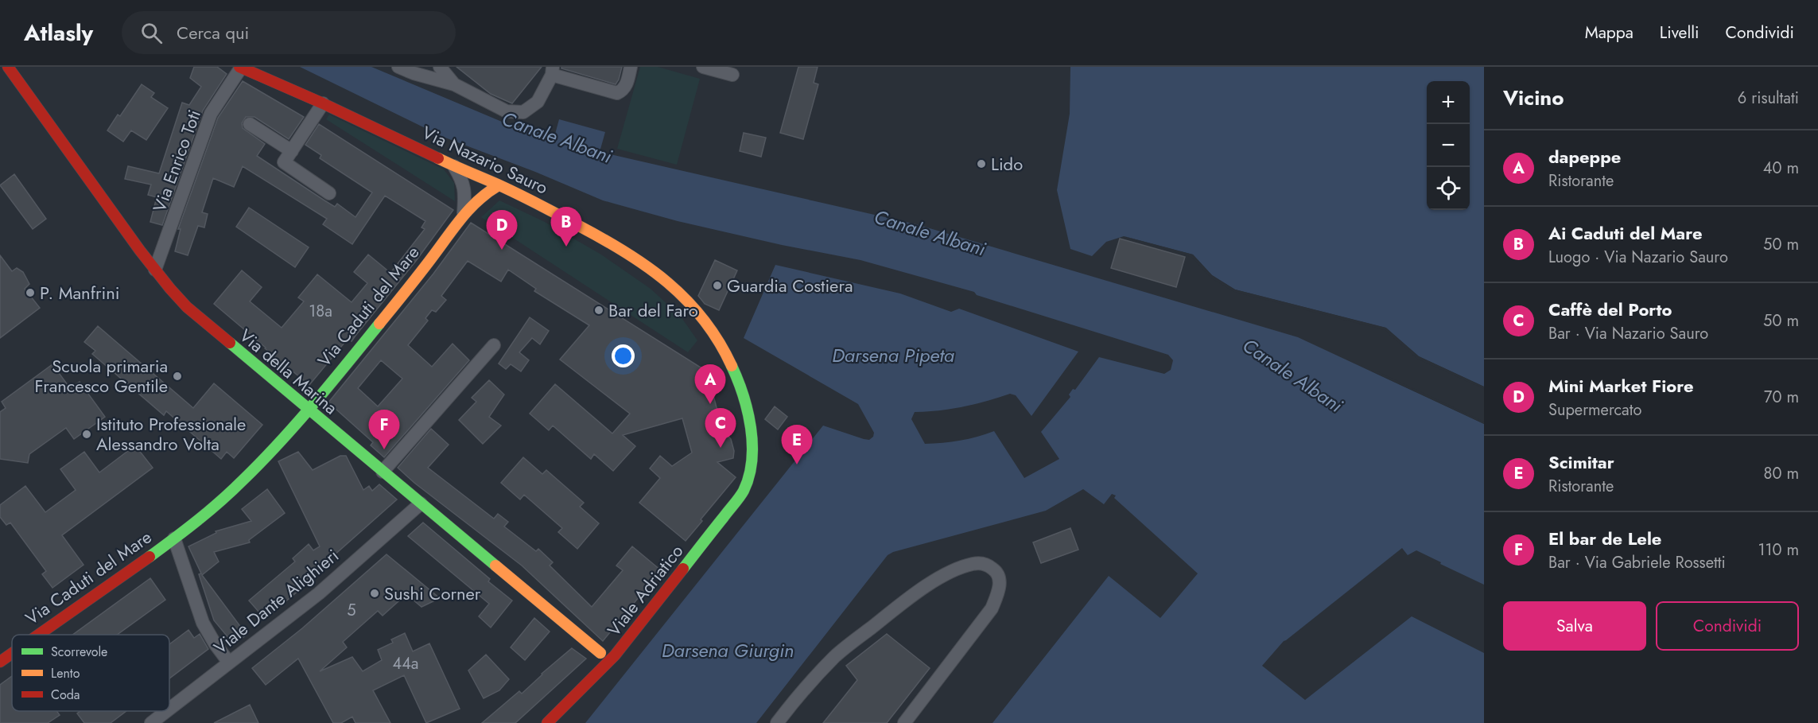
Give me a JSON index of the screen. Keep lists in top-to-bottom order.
{
  "streets": {
    "street": [
      "Via Nazario Sauro",
      "Via Enrico Toti",
      "Via Caduti del Mare",
      "Via della Marina",
      "Viale Adriatico",
      "Viale Dante Alighieri"
    ]
  },
  "crossings": [
    ["Via Nazario Sauro", "Via Enrico Toti"],
    ["Via Nazario Sauro", "Via Caduti del Mare"],
    ["Via Nazario Sauro", "Viale Adriatico"],
    ["Via Enrico Toti", "Via della Marina"],
    ["Via Caduti del Mare", "Via della Marina"],
    ["Via Caduti del Mare", "Viale Dante Alighieri"],
    ["Via della Marina", "Viale Dante Alighieri"]
  ],
  "water": ["Canale Albani", "Darsena Pipeta", "Darsena Giurgin"],
  "places": [
    "Lido",
    "Guardia Costiera",
    "P. Manfrini",
    "Bar del Faro",
    "Scuola primaria Francesco Gentile",
    "Istituto Professionale Alessandro Volta",
    "Sushi Corner"
  ],
  "house_numbers": ["18a", "5", "44a"],
  "legend": ["Scorrevole", "Lento", "Coda"],
  "page": {
    "header": "Atlasly",
    "search": "Cerca qui",
    "nav": ["Mappa", "Livelli", "Condividi"],
    "heading": ["Vicino", "6 risultati"],
    "map_buttons": ["+", "−"],
    "list": [
      {
        "mark": "A",
        "name": "dapeppe",
        "note": "Ristorante",
        "value": "40 m"
      },
      {
        "mark": "B",
        "name": "Ai Caduti del Mare",
        "note": "Luogo · Via Nazario Sauro",
        "value": "50 m"
      },
      {
        "mark": "C",
        "name": "Caffè del Porto",
        "note": "Bar · Via Nazario Sauro",
        "value": "50 m"
      },
      {
        "mark": "D",
        "name": "Mini Market Fiore",
        "note": "Supermercato",
        "value": "70 m"
      },
      {
        "mark": "E",
        "name": "Scimitar",
        "note": "Ristorante",
        "value": "80 m"
      },
      {
        "mark": "F",
        "name": "El bar de Lele",
        "note": "Bar · Via Gabriele Rossetti",
        "value": "110 m"
      }
    ],
    "pins": [
      "B",
      "D",
      "A",
      "C",
      "F",
      "E"
    ],
    "buttons": ["Salva", "Condividi"]
  }
}
